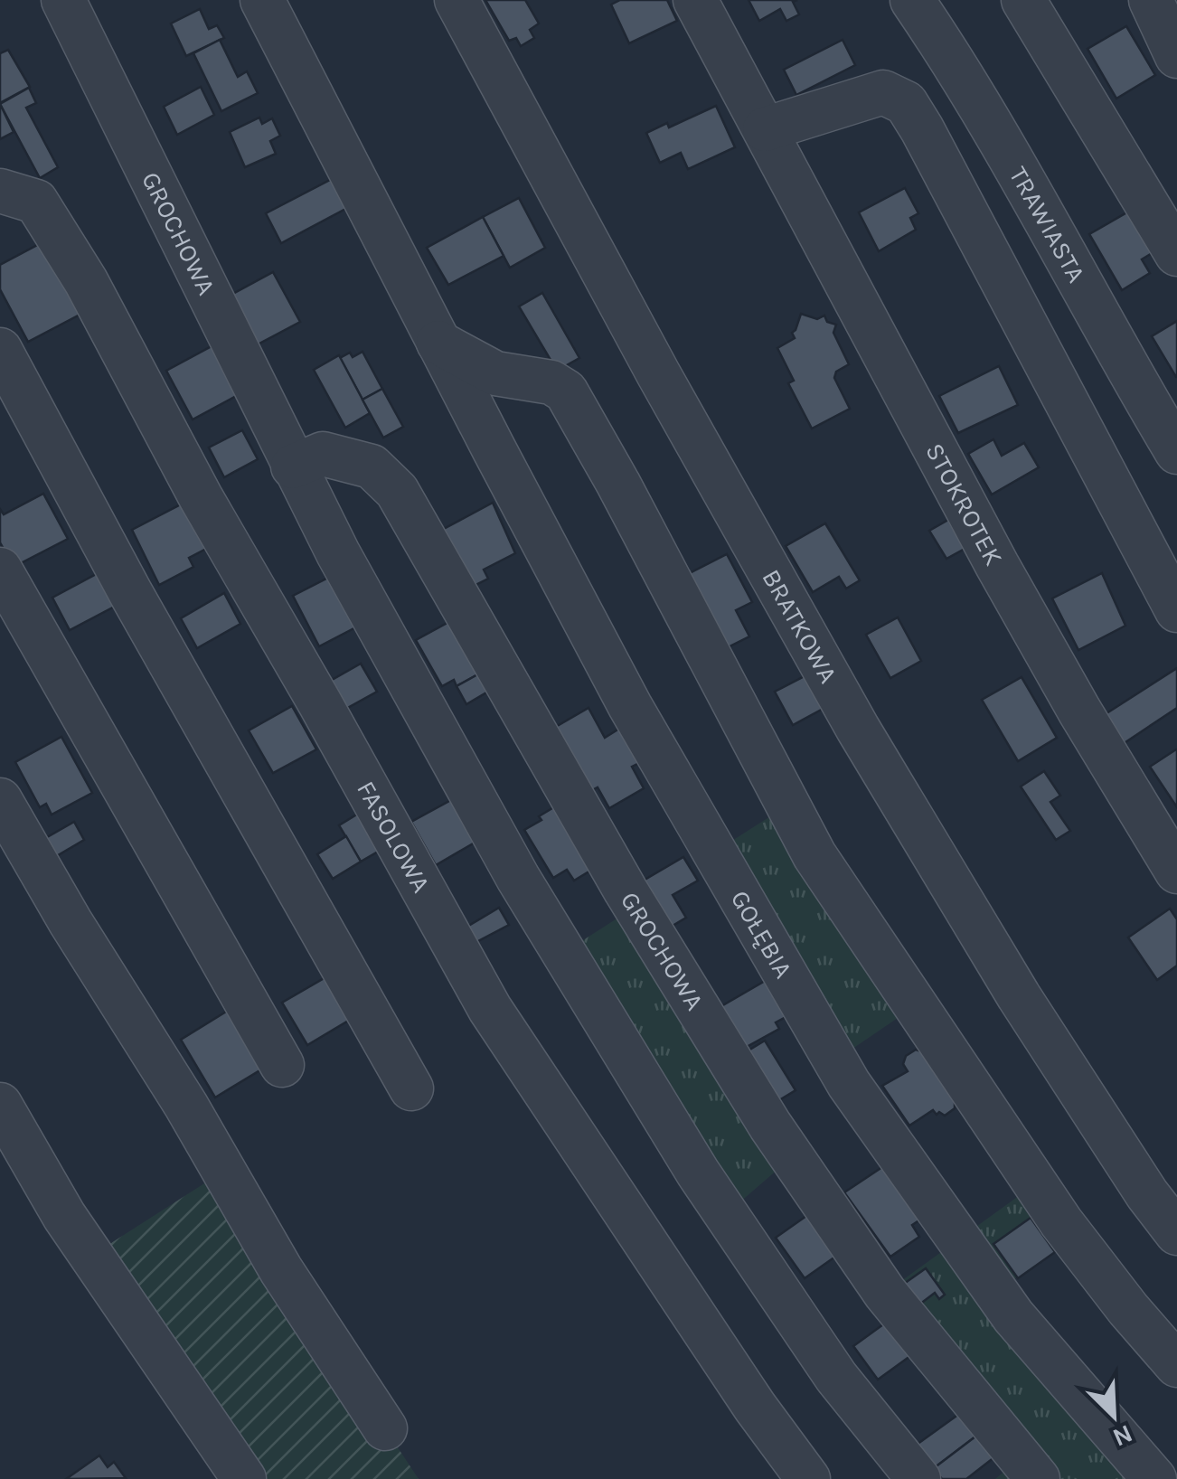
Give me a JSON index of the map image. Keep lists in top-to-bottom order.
{
  "streets": {
    "street": [
      "TRAWIASTA",
      "GROCHOWA",
      "STOKROTEK",
      "BRATKOWA",
      "FASOLOWA",
      "GOŁĘBIA"
    ]
  },
  "north": "bottom right"
}
